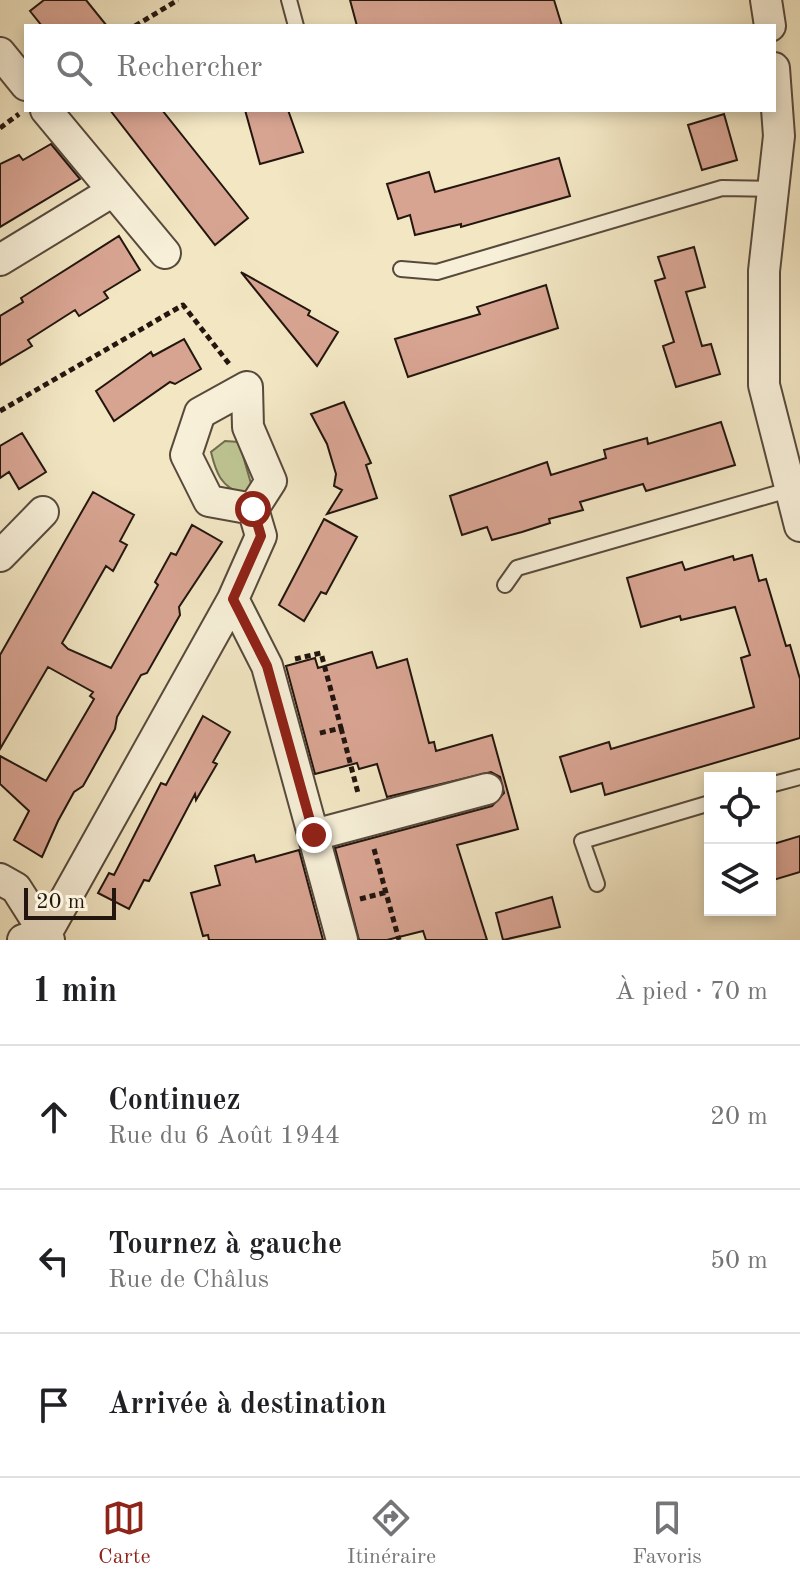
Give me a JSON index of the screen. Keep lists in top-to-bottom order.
{
  "scale_bar": "20 m",
  "page": {
    "search": "Rechercher",
    "scale": "20 m",
    "heading": ["1 min", "À pied · 70 m"],
    "list": [
      ["Continuez", "Rue du 6 Août 1944", "20 m"],
      ["Tournez à gauche", "Rue de Châlus", "50 m"],
      "Arrivée à destination"
    ],
    "nav": ["Carte", "Itinéraire", "Favoris"]
  }
}
